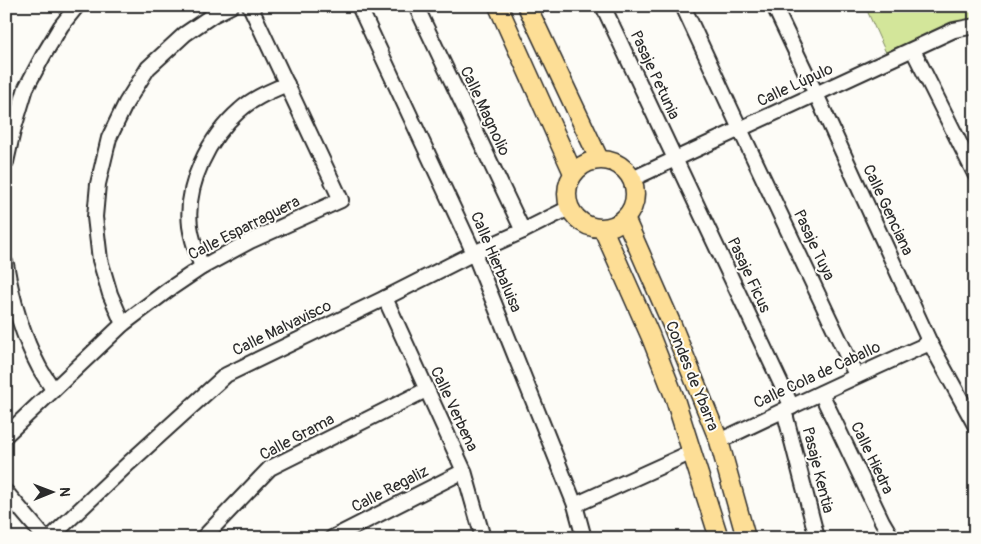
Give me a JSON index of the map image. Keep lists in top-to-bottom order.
{
  "streets": {
    "main road": ["Condes de Ybarra"],
    "street": [
      "Pasaje Petunia",
      "Calle Lúpulo",
      "Calle Magnolio",
      "Calle Genciana",
      "Calle Esparraguera",
      "Pasaje Tuya",
      "Calle Hierbaluisa",
      "Pasaje Ficus",
      "Calle Malvavisco",
      "Calle Cola de Caballo",
      "Calle Verbena",
      "Calle Grama",
      "Calle Hiedra",
      "Pasaje Kentia",
      "Calle Regaliz"
    ]
  },
  "crossings": [
    ["Pasaje Petunia", "Calle Lúpulo"],
    ["Pasaje Petunia", "Pasaje Ficus"],
    ["Calle Lúpulo", "Calle Genciana"],
    ["Calle Lúpulo", "Pasaje Tuya"],
    ["Calle Lúpulo", "Pasaje Ficus"],
    ["Calle Lúpulo", "Calle Malvavisco"],
    ["Calle Lúpulo", "Condes de Ybarra"],
    ["Calle Magnolio", "Calle Malvavisco"],
    ["Calle Genciana", "Calle Cola de Caballo"],
    ["Pasaje Tuya", "Calle Cola de Caballo"],
    ["Calle Hierbaluisa", "Calle Malvavisco"],
    ["Pasaje Ficus", "Calle Cola de Caballo"],
    ["Pasaje Ficus", "Pasaje Kentia"],
    ["Calle Malvavisco", "Condes de Ybarra"],
    ["Calle Malvavisco", "Calle Verbena"],
    ["Calle Cola de Caballo", "Condes de Ybarra"],
    ["Calle Cola de Caballo", "Calle Hiedra"],
    ["Calle Cola de Caballo", "Pasaje Kentia"],
    ["Calle Verbena", "Calle Grama"],
    ["Calle Verbena", "Calle Regaliz"]
  ],
  "north": "right"
}
